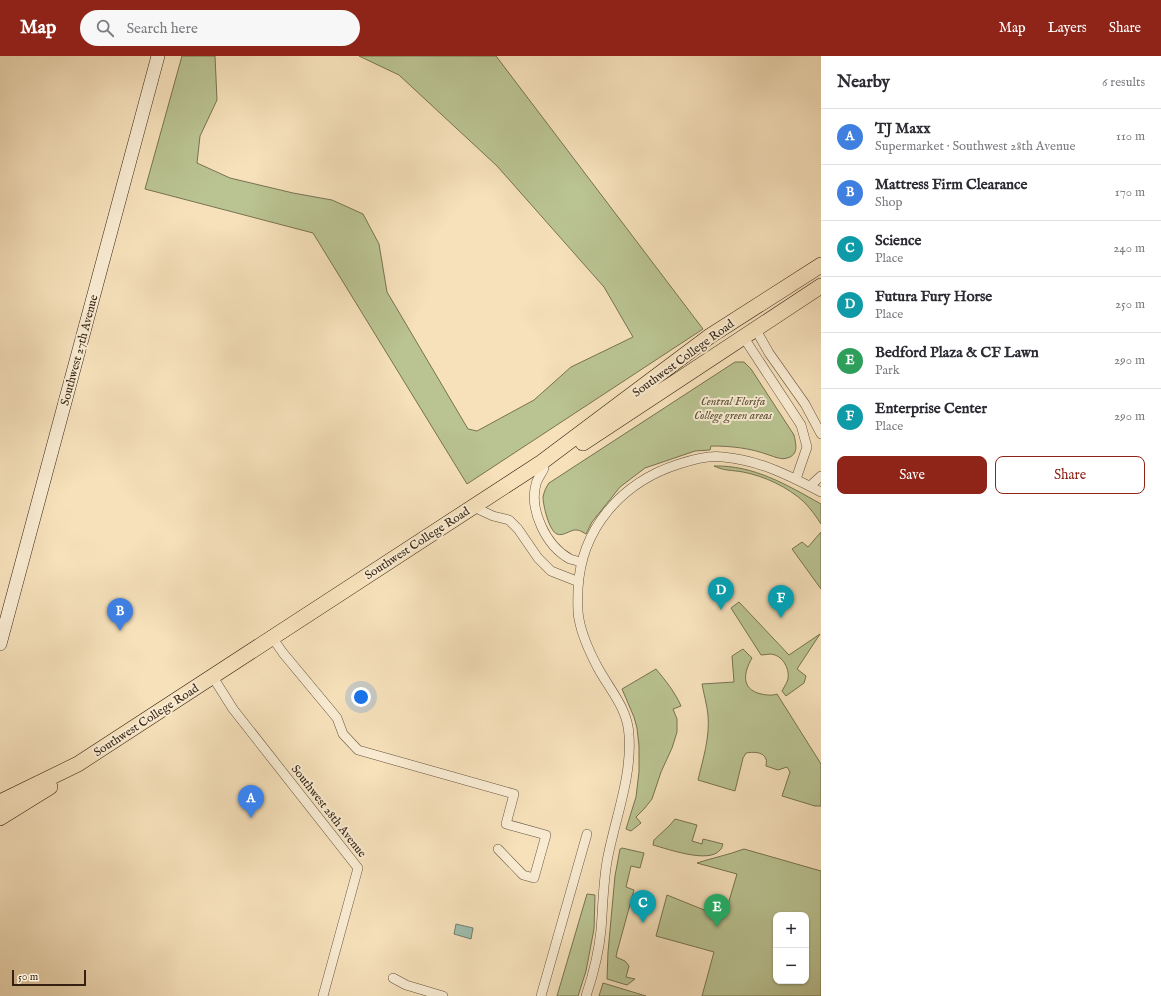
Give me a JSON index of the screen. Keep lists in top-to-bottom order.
{
  "streets": {
    "main road": ["Southwest 27th Avenue", "Southwest College Road"],
    "street": ["Southwest 28th Avenue"]
  },
  "crossings": [
    ["Southwest College Road", "Southwest 28th Avenue"]
  ],
  "parks": ["Central Florifa College green areas"],
  "scale_bar": "50 m",
  "page": {
    "header": "Map",
    "search": "Search here",
    "nav": ["Map", "Layers", "Share"],
    "heading": ["Nearby", "6 results"],
    "list": [
      {
        "mark": "A",
        "name": "TJ Maxx",
        "note": "Supermarket · Southwest 28th Avenue",
        "value": "110 m"
      },
      {
        "mark": "B",
        "name": "Mattress Firm Clearance",
        "note": "Shop",
        "value": "170 m"
      },
      {
        "mark": "C",
        "name": "Science",
        "note": "Place",
        "value": "240 m"
      },
      {
        "mark": "D",
        "name": "Futura Fury Horse",
        "note": "Place",
        "value": "250 m"
      },
      {
        "mark": "E",
        "name": "Bedford Plaza & CF Lawn",
        "note": "Park",
        "value": "290 m"
      },
      {
        "mark": "F",
        "name": "Enterprise Center",
        "note": "Place",
        "value": "290 m"
      }
    ],
    "buttons": ["Save", "Share"],
    "pins": [
      "D",
      "F",
      "B",
      "A",
      "C",
      "E"
    ],
    "map_buttons": ["+", "−"],
    "scale": "50 m"
  }
}
